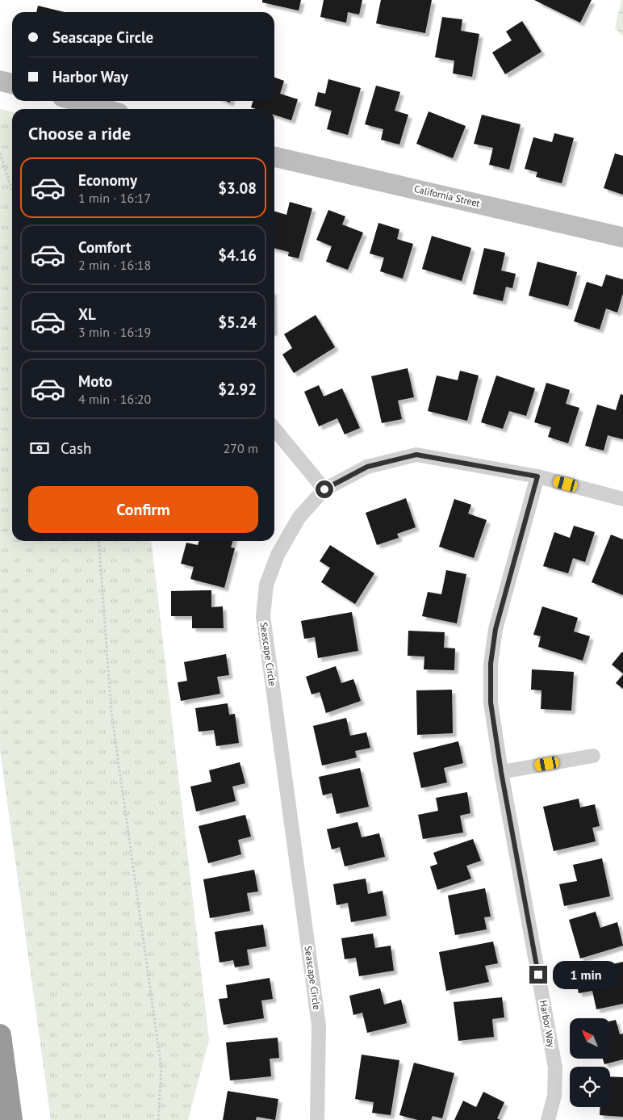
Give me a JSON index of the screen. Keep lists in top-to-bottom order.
{
  "streets": {
    "street": ["California Street", "Seascape Circle", "Harbor Way"]
  },
  "crossings": [
    ["Seascape Circle", "Harbor Way"]
  ],
  "north": "top left",
  "page": {
    "banner": ["Seascape Circle", "Harbor Way"],
    "heading": "Choose a ride",
    "list": [
      {
        "name": "Economy",
        "note": "1 min · 16:17",
        "value": "$3.08"
      },
      {
        "name": "Comfort",
        "note": "2 min · 16:18",
        "value": "$4.16"
      },
      {
        "name": "XL",
        "note": "3 min · 16:19",
        "value": "$5.24"
      },
      {
        "name": "Moto",
        "note": "4 min · 16:20",
        "value": "$2.92"
      }
    ],
    "pay": ["Cash", "270 m"],
    "buttons": "Confirm",
    "bubble": "1 min"
  }
}
